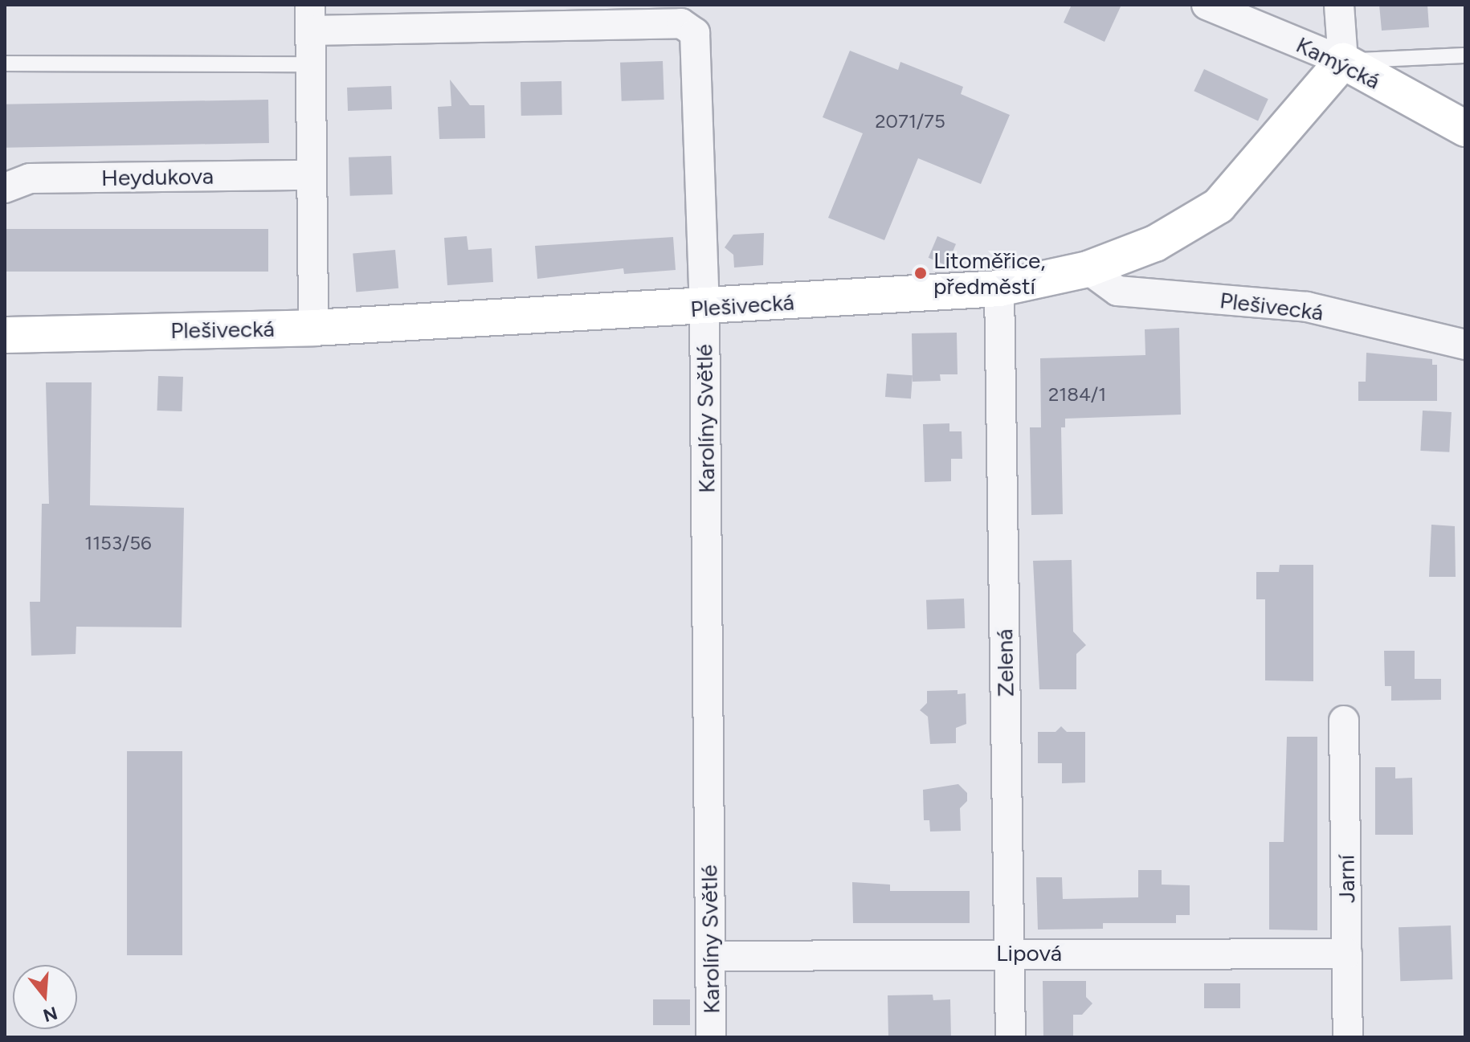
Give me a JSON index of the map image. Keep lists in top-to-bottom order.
{
  "streets": {
    "street": [
      "Kamýcká",
      "Heydukova",
      "Plešivecká",
      "Karolíny Světlé",
      "Zelená",
      "Jarní",
      "Lipová"
    ]
  },
  "crossings": [
    ["Plešivecká", "Karolíny Světlé"],
    ["Plešivecká", "Zelená"],
    ["Karolíny Světlé", "Lipová"],
    ["Zelená", "Lipová"],
    ["Jarní", "Lipová"]
  ],
  "places": ["Litoměřice, předměstí"],
  "house_numbers": ["2071/75", "2184/1", "1153/56"],
  "north": "bottom"
}
